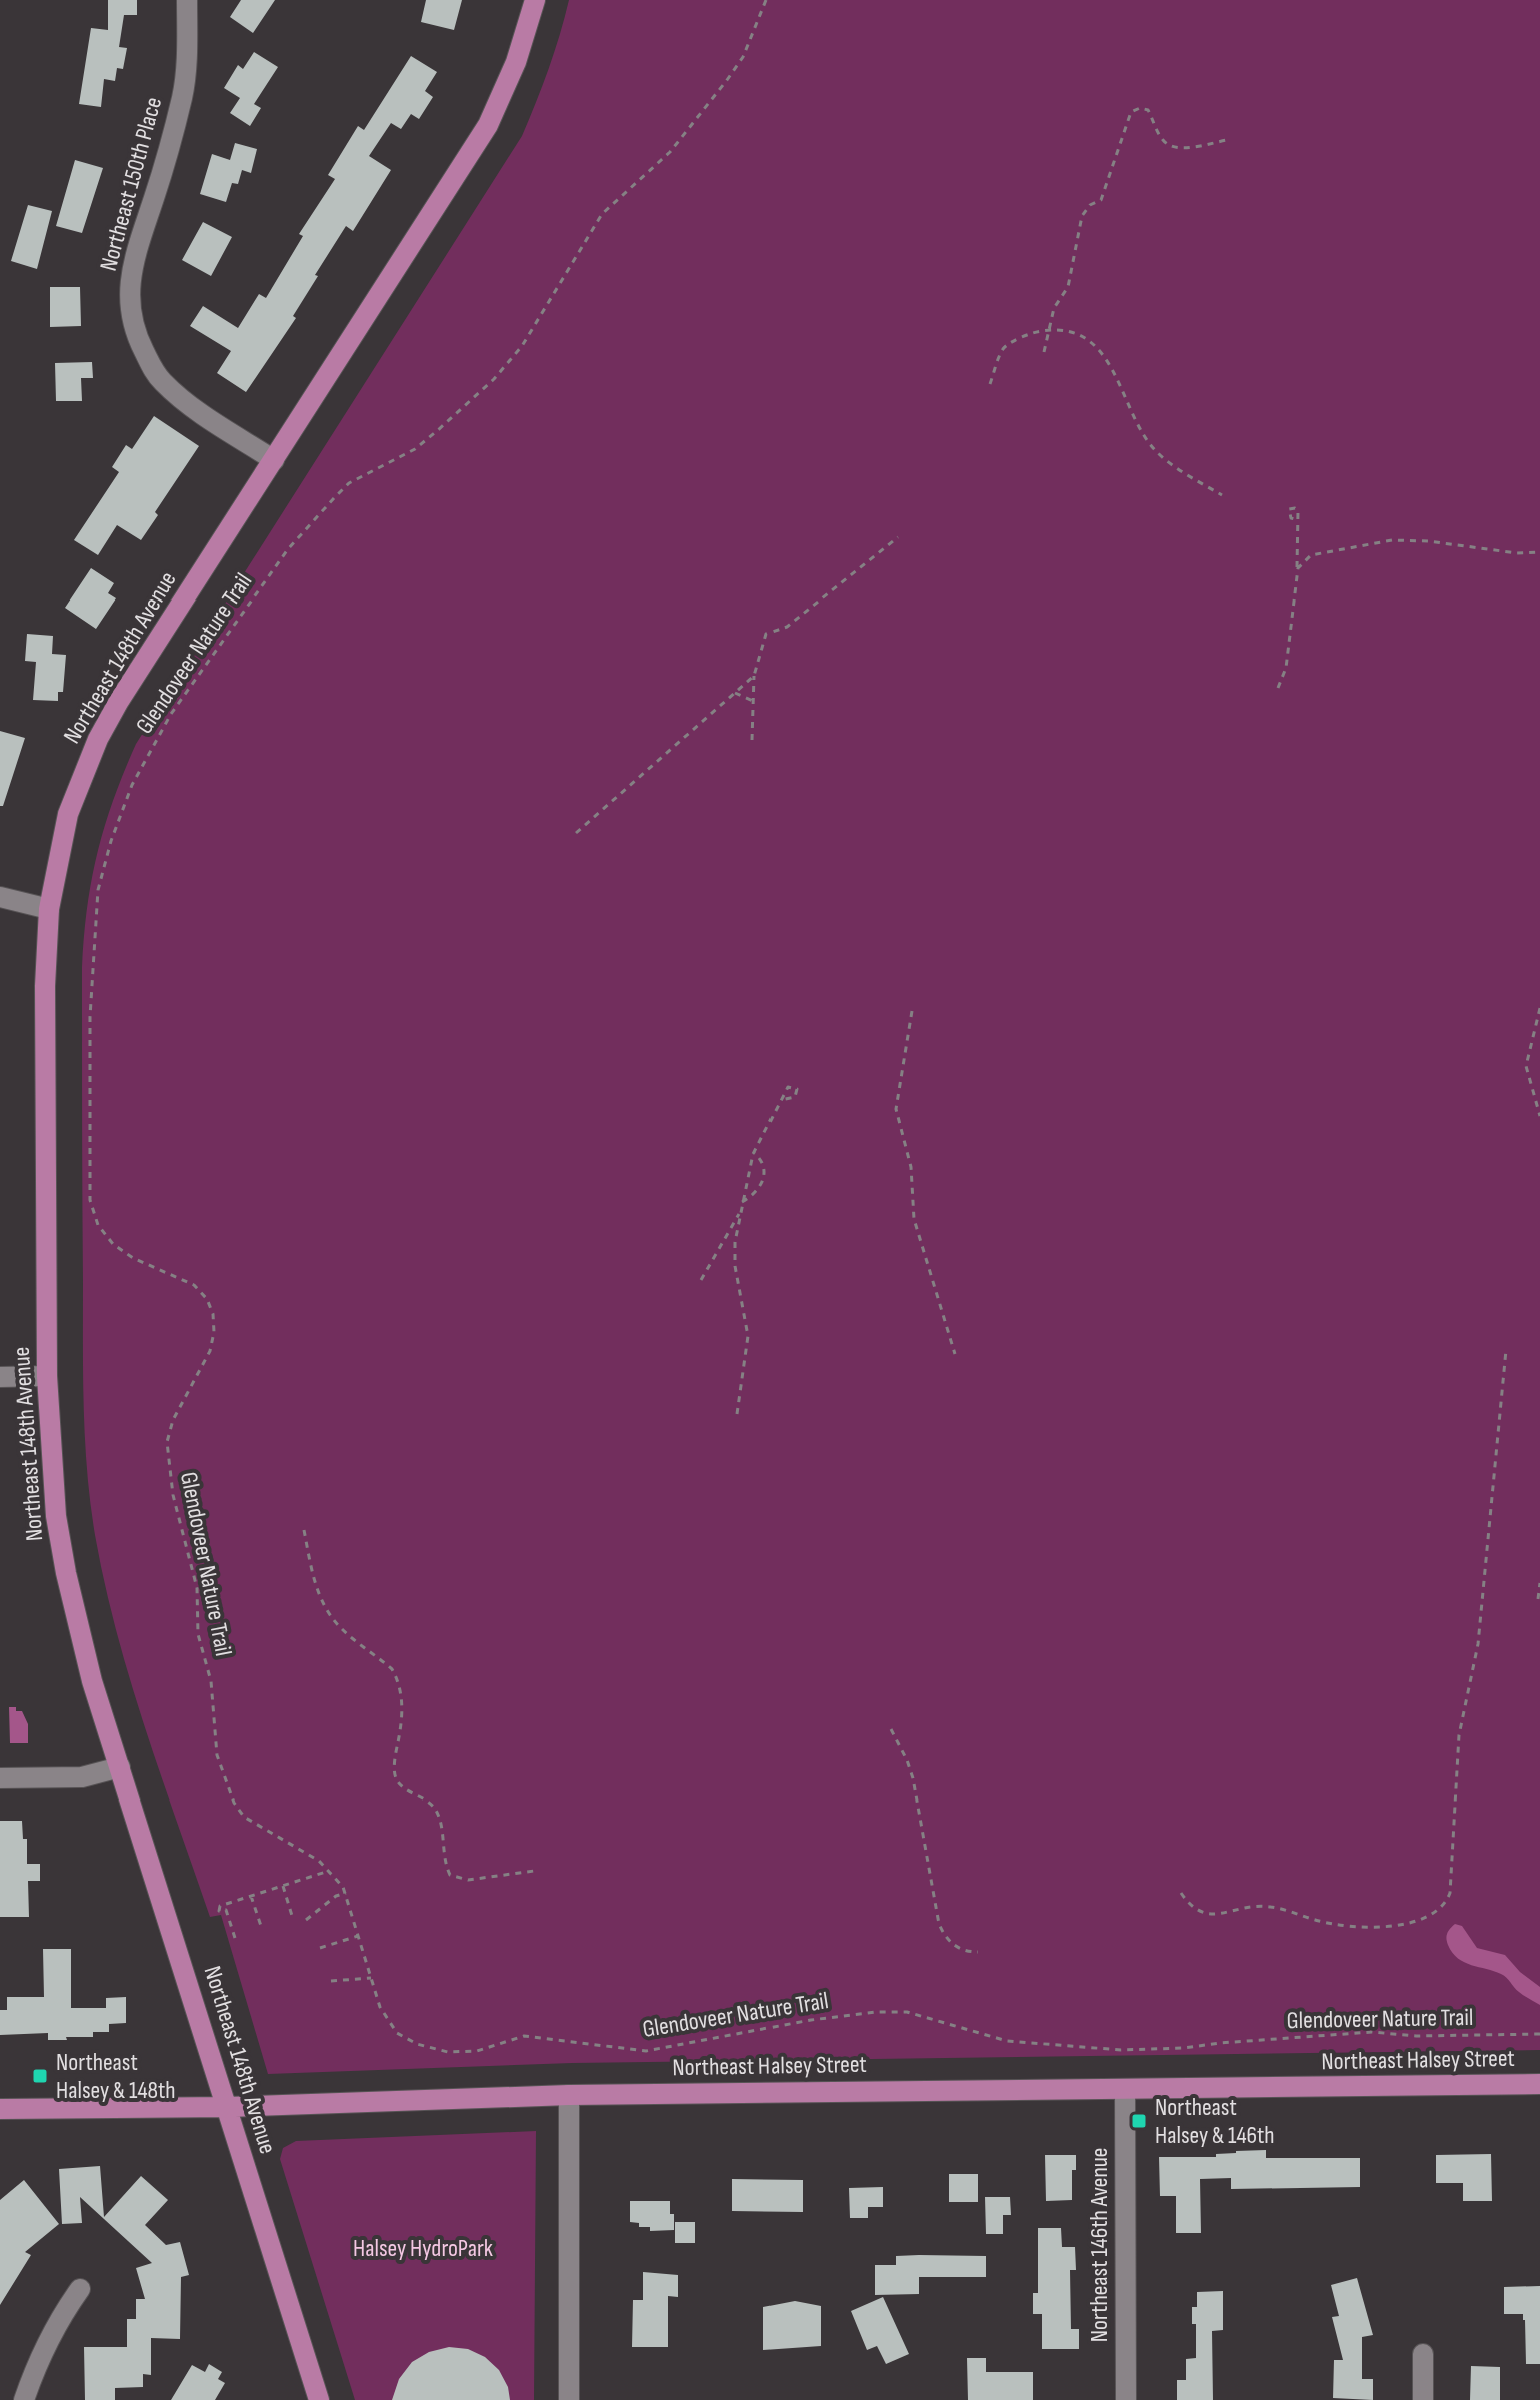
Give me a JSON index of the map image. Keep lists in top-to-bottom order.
{
  "streets": {
    "main road": ["Northeast 148th Avenue", "Northeast Halsey Street"],
    "street": ["Northeast 150th Place", "Northeast 146th Avenue"],
    "path": ["Glendoveer Nature Trail"]
  },
  "crossings": [
    ["Northeast 150th Place", "Northeast 148th Avenue"],
    ["Northeast 148th Avenue", "Northeast Halsey Street"],
    ["Northeast Halsey Street", "Northeast 146th Avenue"]
  ],
  "parks": ["Halsey HydroPark"],
  "places": {
    "transit": ["Northeast Halsey & 148th", "Northeast Halsey & 146th"]
  }
}
